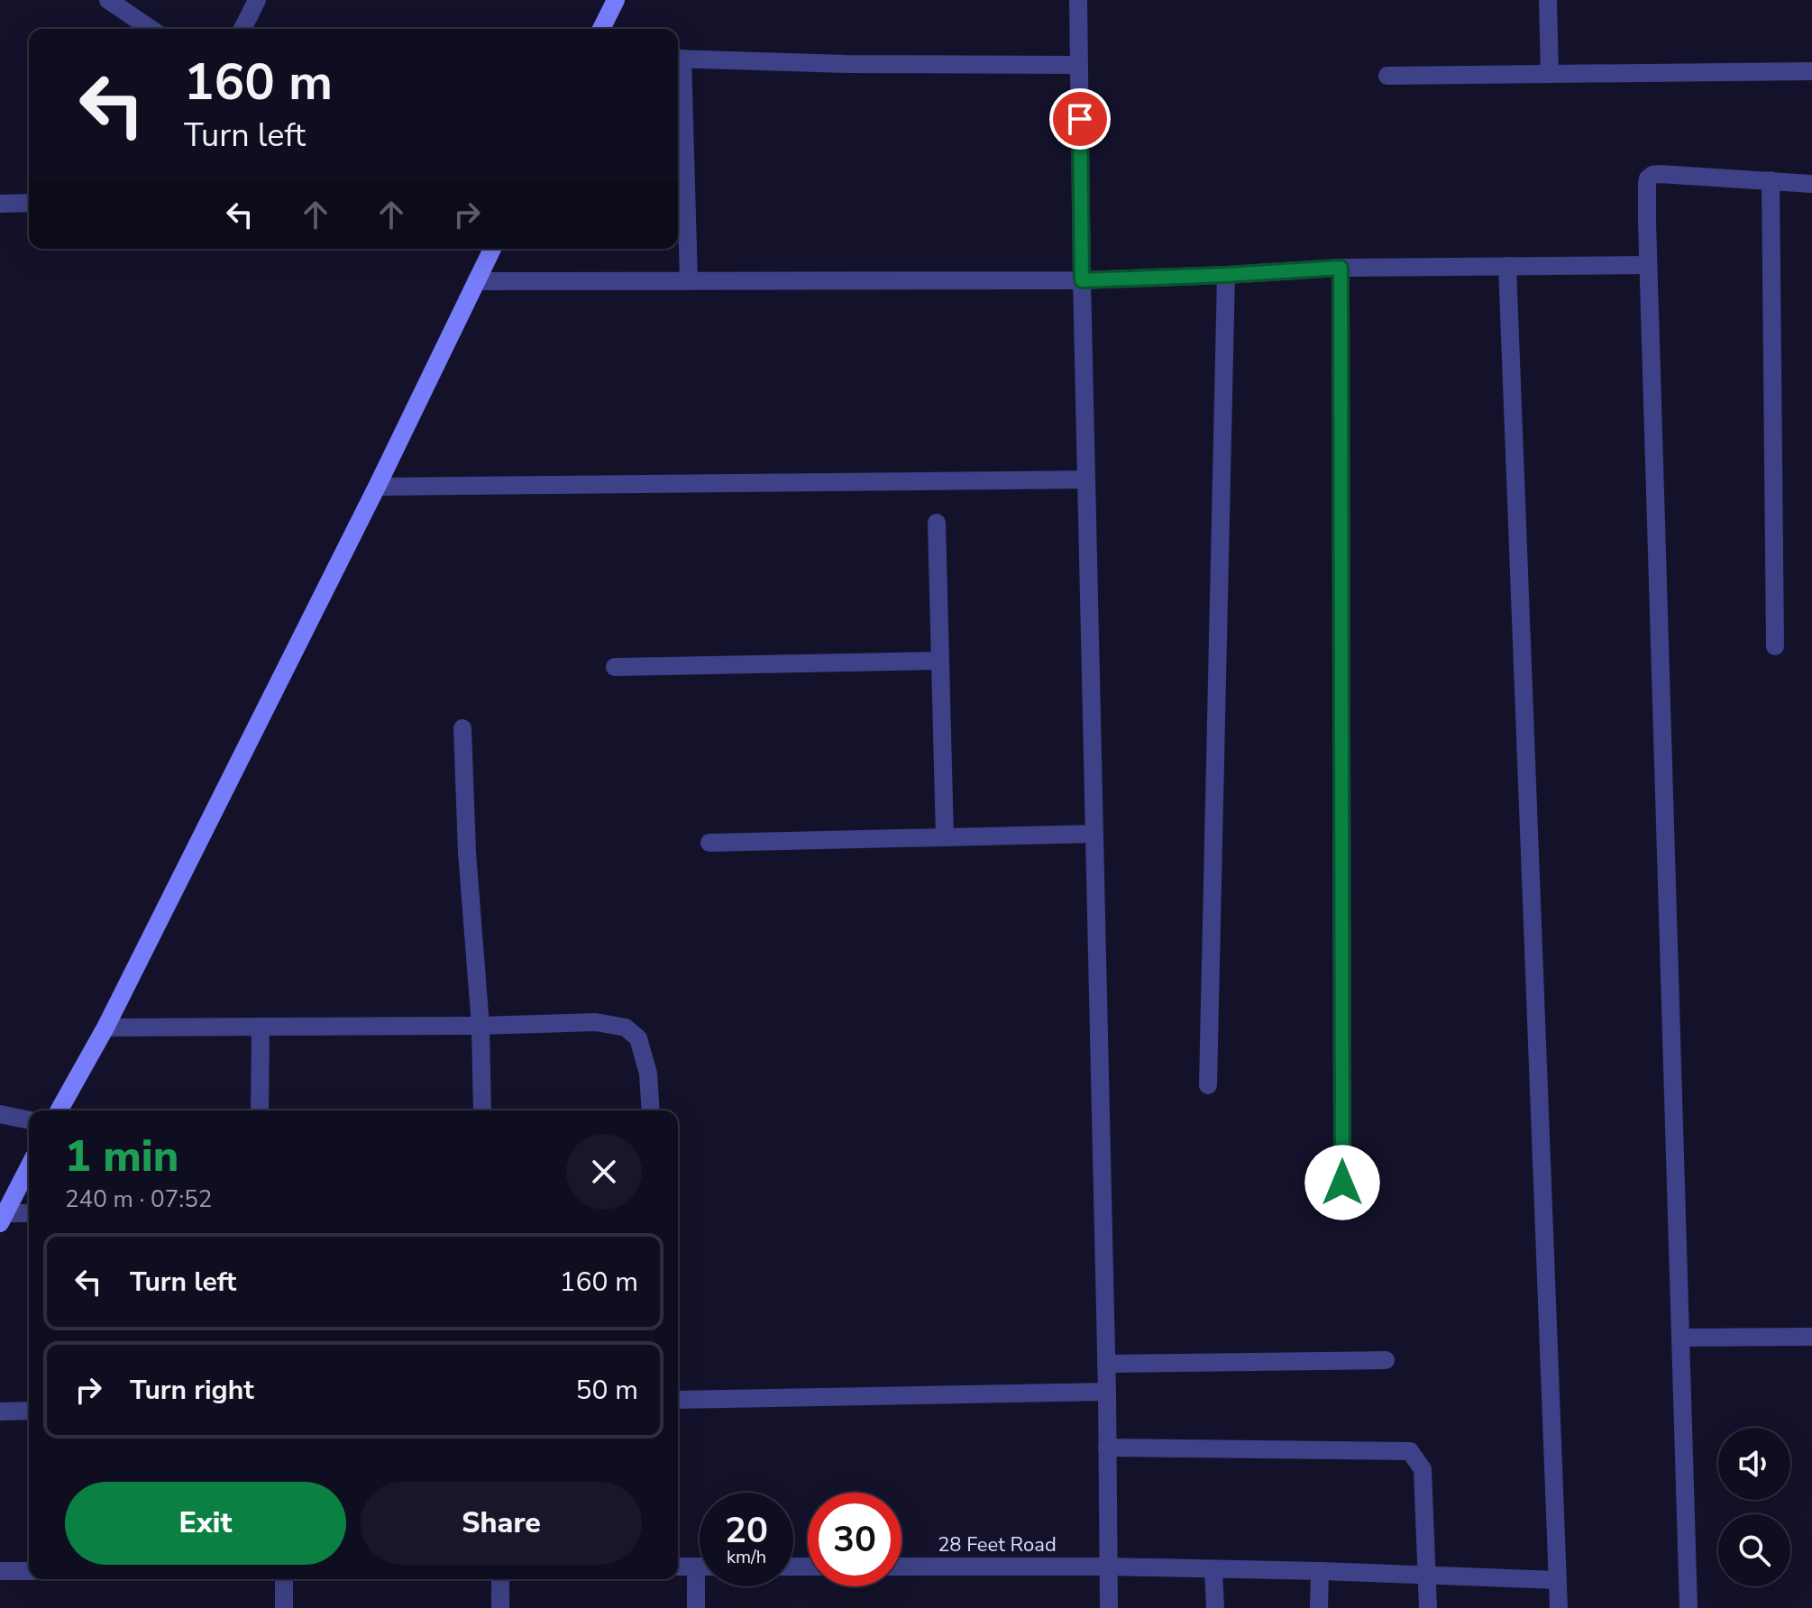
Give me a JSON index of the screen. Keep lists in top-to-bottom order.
{
  "streets": {
    "street": ["28 Feet Road"]
  },
  "page": {
    "turn": ["160 m", "Turn left"],
    "heading": ["1 min", "240 m · 07:52"],
    "list": [
      {
        "name": "Turn left",
        "value": "160 m"
      },
      {
        "name": "Turn right",
        "value": "50 m"
      }
    ],
    "buttons": ["Exit", "Share"],
    "speed": "20 km/h",
    "limit": "30"
  }
}
